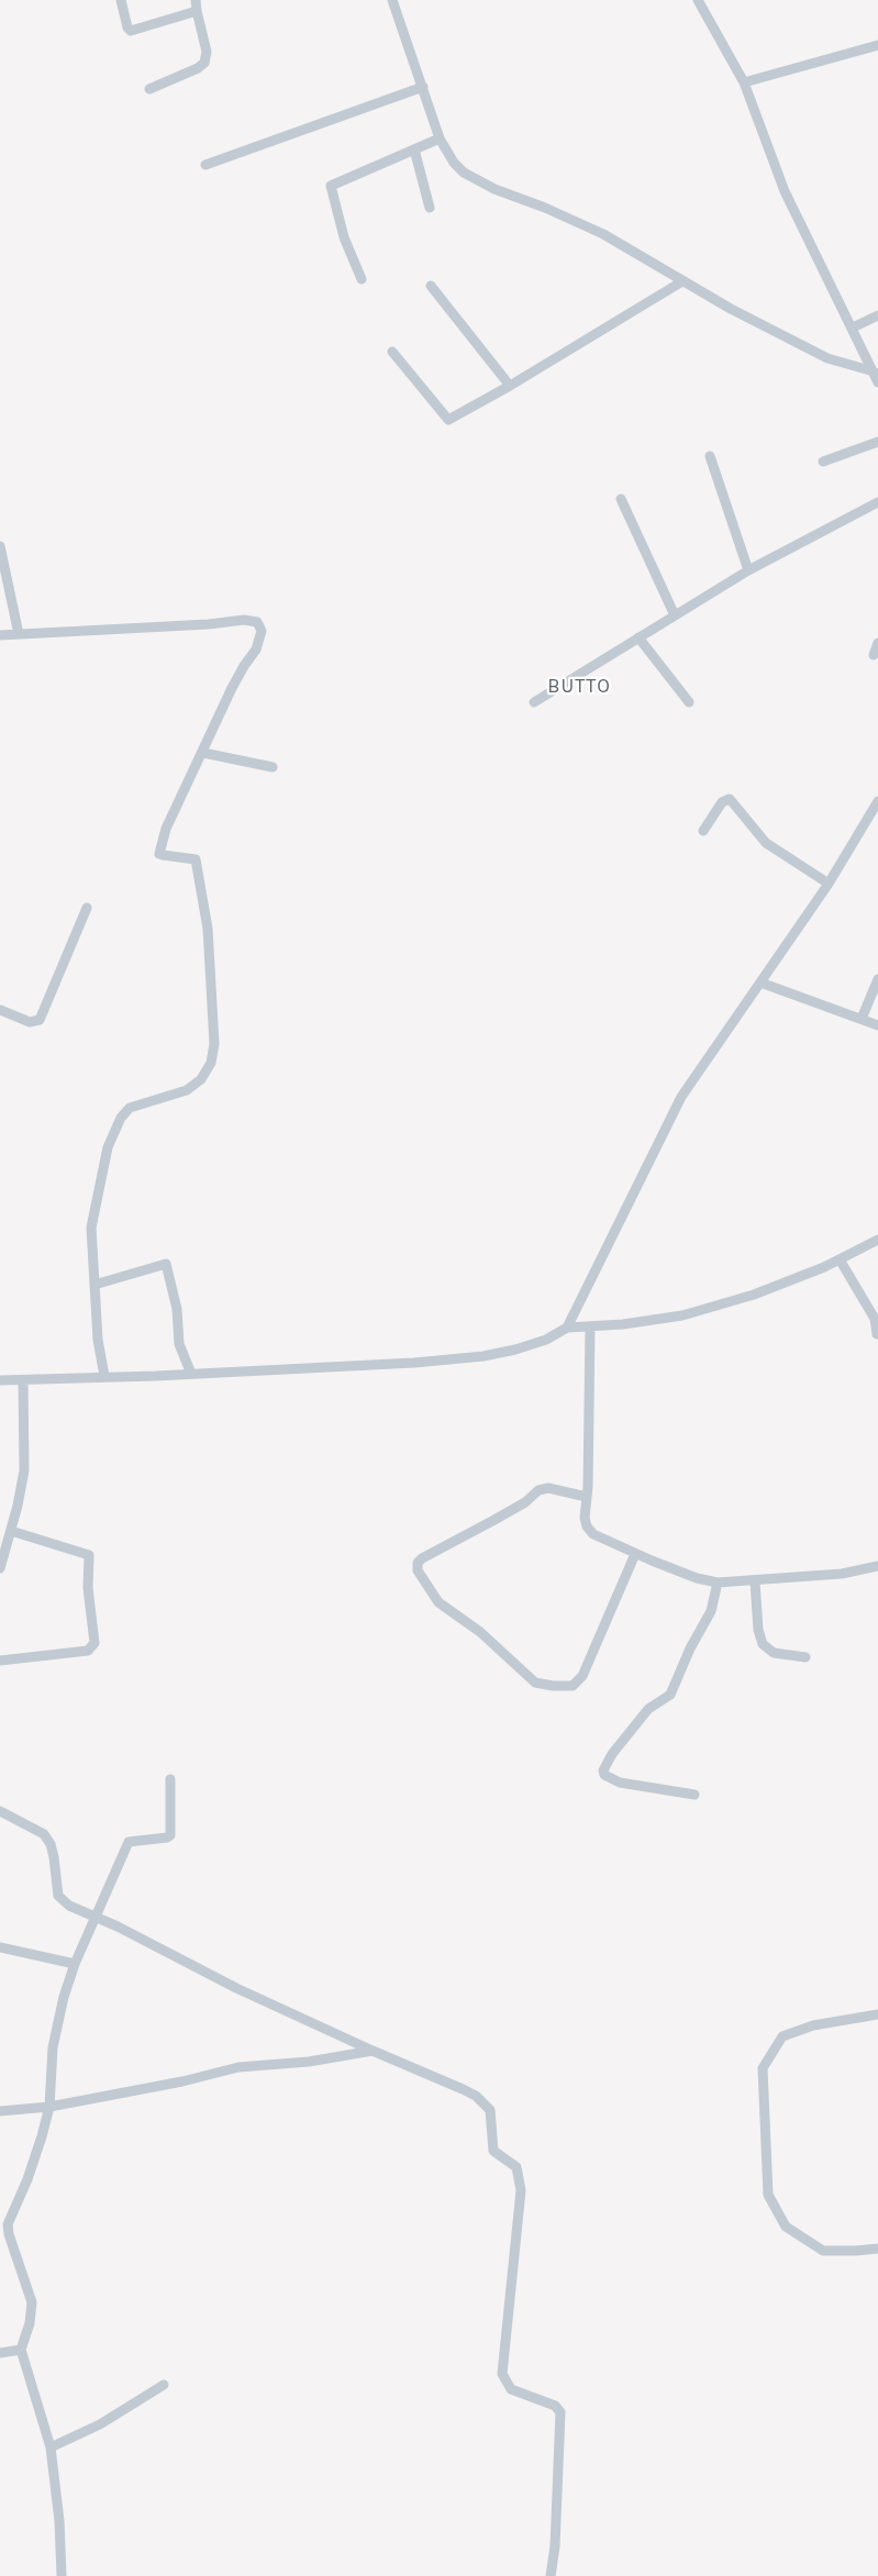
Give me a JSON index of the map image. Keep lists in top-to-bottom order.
{
  "districts": ["BUTTO"]
}
